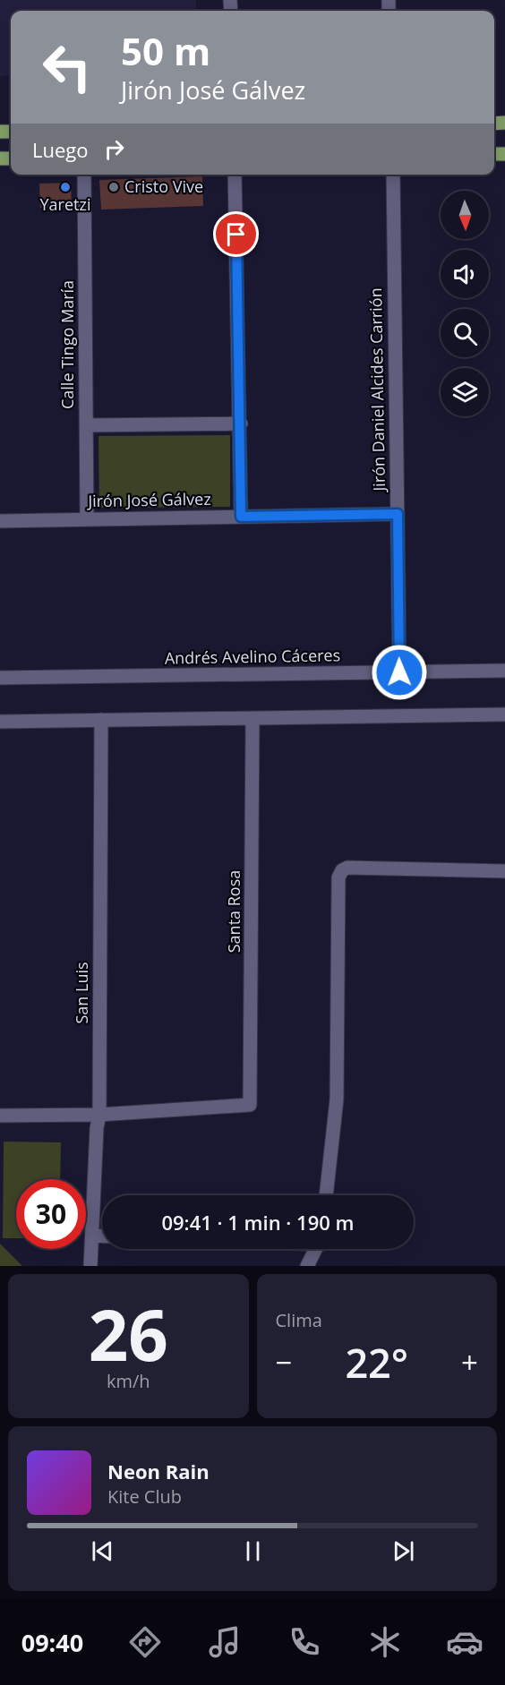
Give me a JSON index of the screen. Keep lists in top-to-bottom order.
{
  "streets": {
    "street": [
      "Calle Tingo María",
      "Jirón Daniel Alcides Carrión",
      "Jirón José Gálvez",
      "Andrés Avelino Cáceres",
      "Santa Rosa",
      "San Luis"
    ]
  },
  "crossings": [
    ["Calle Tingo María", "Jirón José Gálvez"],
    ["Jirón Daniel Alcides Carrión", "Jirón José Gálvez"],
    ["Jirón Daniel Alcides Carrión", "Andrés Avelino Cáceres"],
    ["Santa Rosa", "San Luis"]
  ],
  "places": ["Yaretzi", "Cristo Vive"],
  "north": "bottom",
  "page": {
    "turn": ["50 m", "Jirón José Gálvez"],
    "then": "Luego",
    "limit": "30",
    "trip": "09:41 · 1 min · 190 m",
    "tile": [
      ["26", "km/h"],
      "Clima"
    ],
    "heat": ["−", "22°", "+"],
    "song": ["Neon Rain", "Kite Club"],
    "tabs": "09:40"
  }
}
